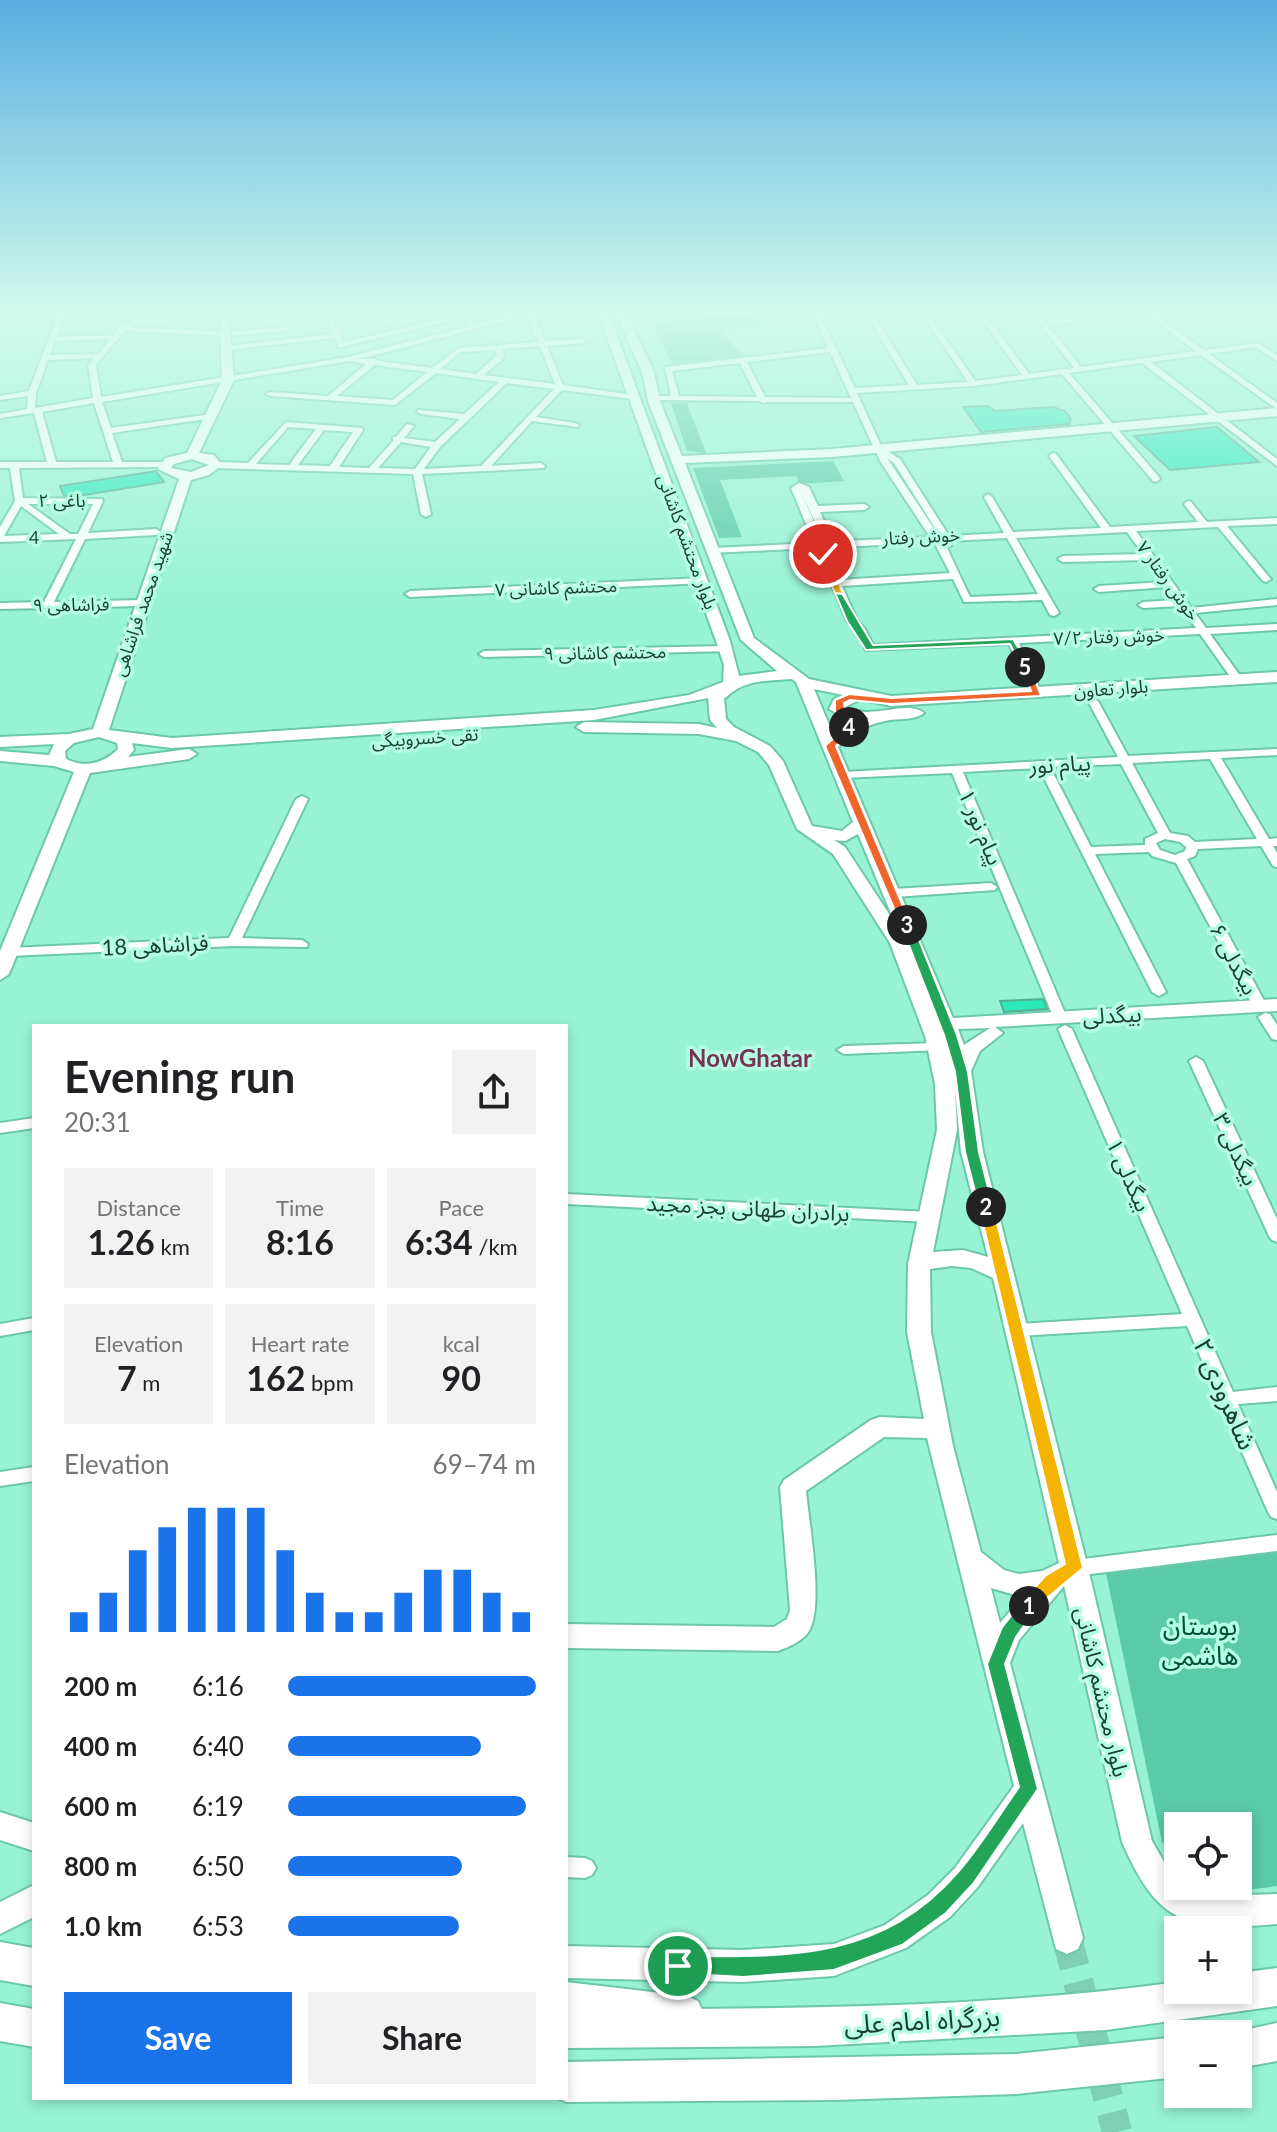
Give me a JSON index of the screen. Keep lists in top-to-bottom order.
{
  "streets": {
    "highway": ["بزرگراه امام علی"],
    "main road": [
      "بلوار محتشم کاشانی",
      "شهید محمد فراشاهی",
      "بلوار تعاون",
      "تقی خسروبیگی",
      "بیگدلی"
    ],
    "street": [
      "باغی ۲",
      "خوش رفتار",
      "4",
      "خوش رفتار ۷",
      "محتشم کاشانی ۷",
      "فراشاهی ۹",
      "خوش رفتار ۷/۲",
      "محتشم کاشانی ۹",
      "پیام نور",
      "پیام نور ۱",
      "فراشاهی 18",
      "بیگدلی ۶",
      "بیگدلی ۳",
      "بیگدلی ۱",
      "برادران طهانی بجز مجید",
      "شاهرودی ۲"
    ]
  },
  "crossings": [
    ["باغی ۲", "4"],
    ["خوش رفتار", "بلوار محتشم کاشانی"],
    ["خوش رفتار", "خوش رفتار ۷"],
    ["بلوار محتشم کاشانی", "محتشم کاشانی ۷"],
    ["بلوار محتشم کاشانی", "محتشم کاشانی ۹"],
    ["بلوار محتشم کاشانی", "بلوار تعاون"],
    ["بلوار محتشم کاشانی", "تقی خسروبیگی"],
    ["بلوار محتشم کاشانی", "پیام نور"],
    ["بلوار محتشم کاشانی", "بیگدلی"],
    ["بلوار محتشم کاشانی", "برادران طهانی بجز مجید"],
    ["خوش رفتار ۷", "خوش رفتار ۷/۲"],
    ["خوش رفتار ۷", "بلوار تعاون"],
    ["شهید محمد فراشاهی", "فراشاهی ۹"],
    ["شهید محمد فراشاهی", "تقی خسروبیگی"],
    ["بلوار تعاون", "تقی خسروبیگی"],
    ["پیام نور", "پیام نور ۱"],
    ["پیام نور ۱", "بیگدلی ۱"],
    ["بیگدلی ۶", "بیگدلی"],
    ["بیگدلی", "بیگدلی ۱"],
    ["بیگدلی ۱", "شاهرودی ۲"]
  ],
  "districts": ["NowGhatar"],
  "parks": ["بوستان هاشمی"],
  "page": {
    "pins": [
      "5",
      "4",
      "3",
      "2",
      "1"
    ],
    "heading": ["Evening run", "20:31"],
    "stats": [
      ["Distance", "1.26 km"],
      ["Time", "8:16"],
      ["Pace", "6:34 /km"],
      ["Elevation", "7 m"],
      ["Heart rate", "162 bpm"],
      ["kcal", "90"]
    ],
    "chart": ["Elevation", "69–74 m"],
    "list": [
      {
        "name": "200 m",
        "note": "6:16"
      },
      {
        "name": "400 m",
        "note": "6:40"
      },
      {
        "name": "600 m",
        "note": "6:19"
      },
      {
        "name": "800 m",
        "note": "6:50"
      },
      {
        "name": "1.0 km",
        "note": "6:53"
      }
    ],
    "map_buttons": ["+", "−"],
    "buttons": ["Save", "Share"]
  }
}
